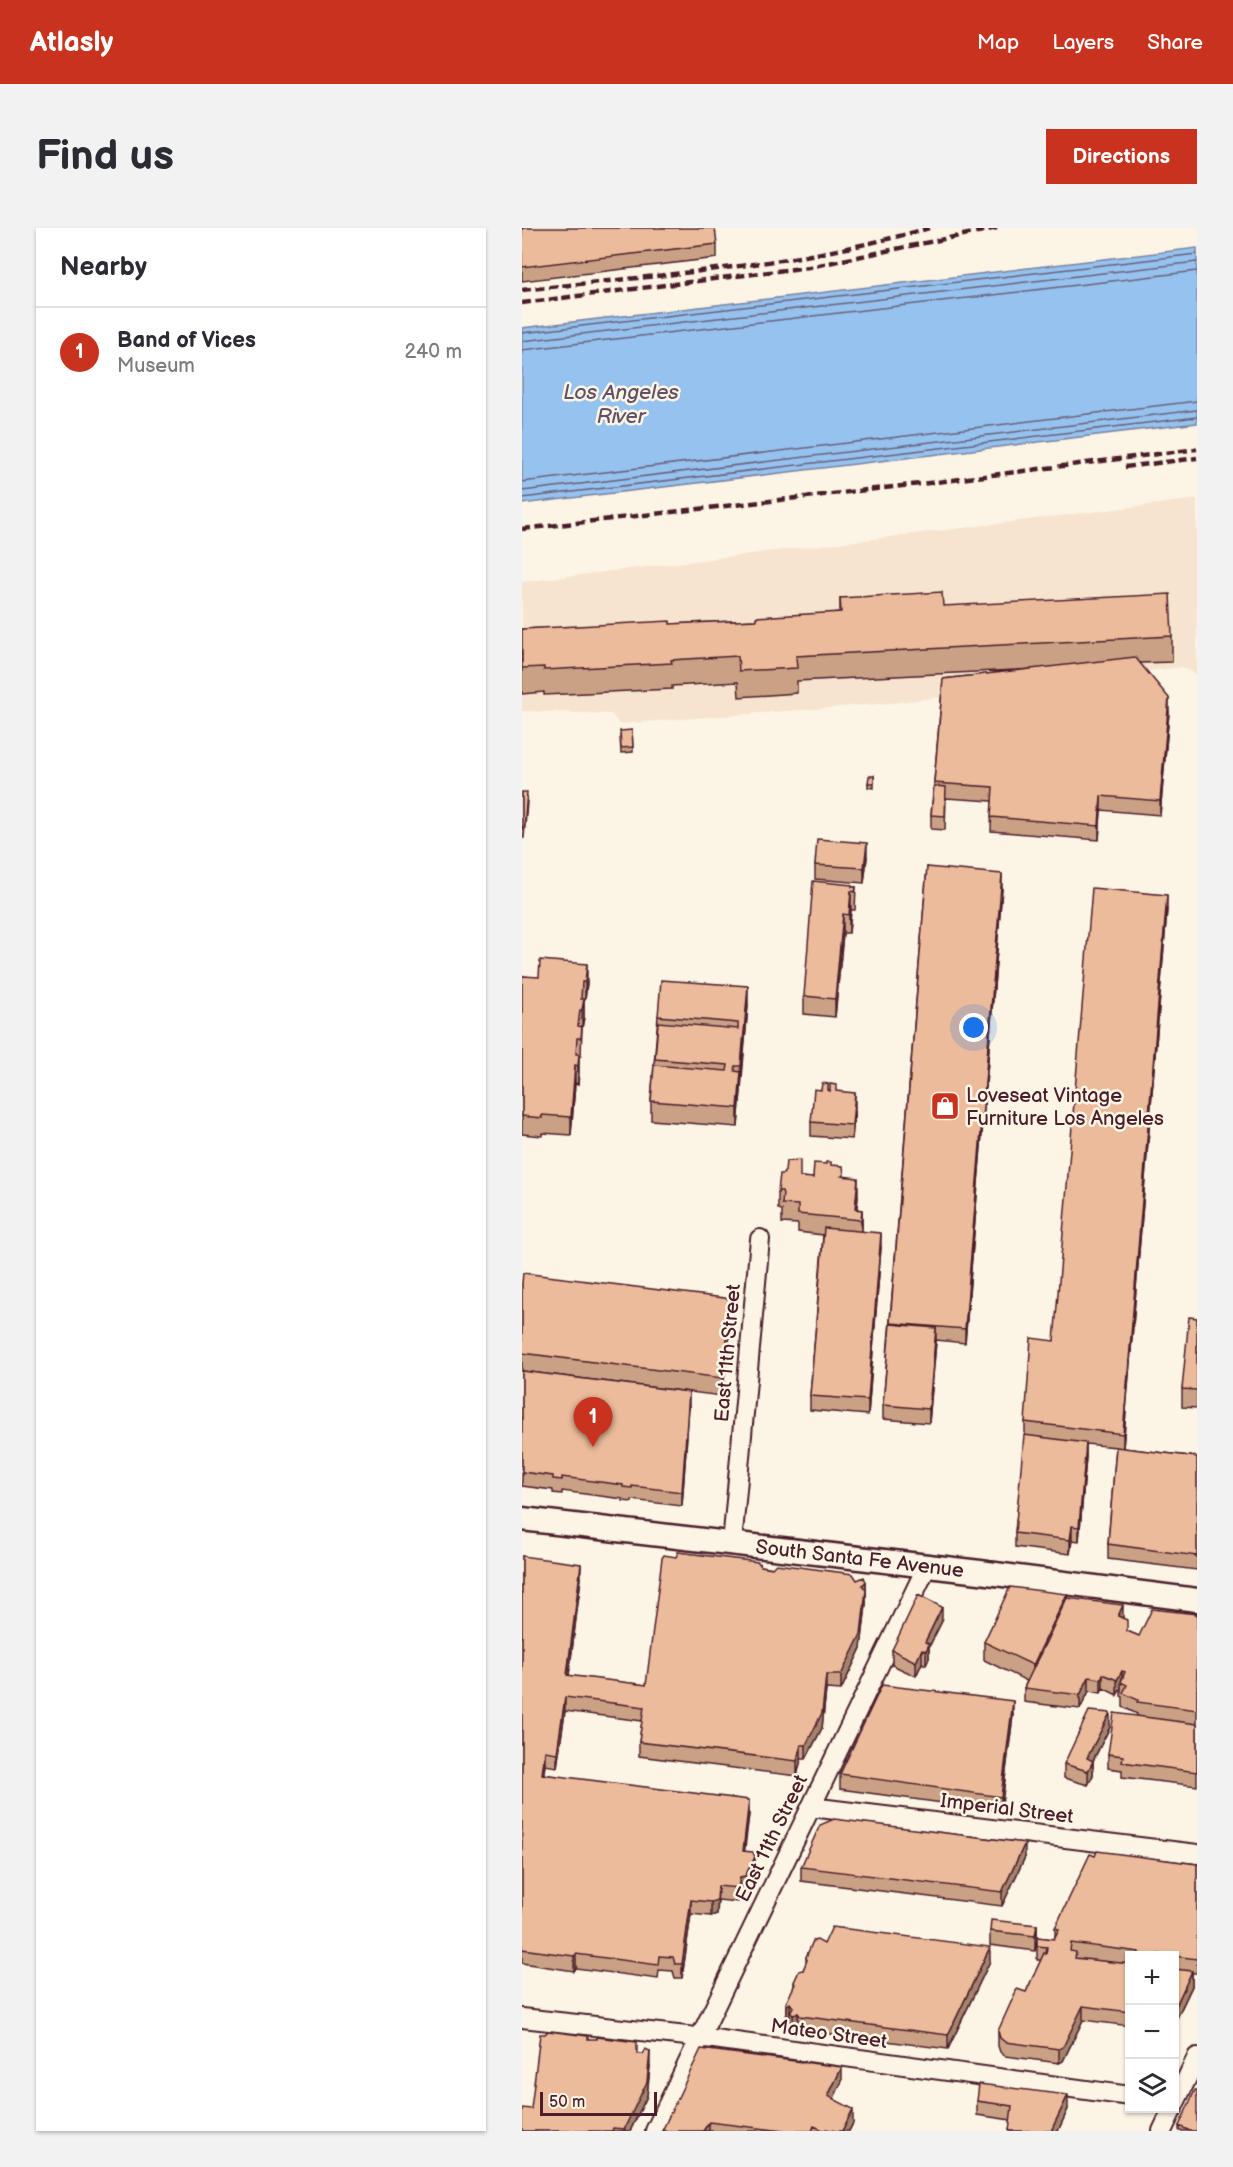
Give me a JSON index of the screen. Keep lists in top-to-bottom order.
{
  "streets": {
    "main road": ["South Santa Fe Avenue"],
    "street": ["East 11th Street", "Imperial Street", "Mateo Street"]
  },
  "crossings": [
    ["East 11th Street", "South Santa Fe Avenue"],
    ["East 11th Street", "Imperial Street"],
    ["East 11th Street", "Mateo Street"]
  ],
  "water": ["Los Angeles River"],
  "places": {
    "shop": ["Loveseat Vintage Furniture Los Angeles"]
  },
  "scale_bar": "50 m",
  "page": {
    "header": "Atlasly",
    "nav": ["Map", "Layers", "Share"],
    "buttons": "Directions",
    "title": "Find us",
    "heading": "Nearby",
    "list": [
      {
        "mark": "1",
        "name": "Band of Vices",
        "note": "Museum",
        "value": "240 m"
      }
    ],
    "pins": "1",
    "map_buttons": ["+", "−"],
    "scale": "50 m"
  }
}
